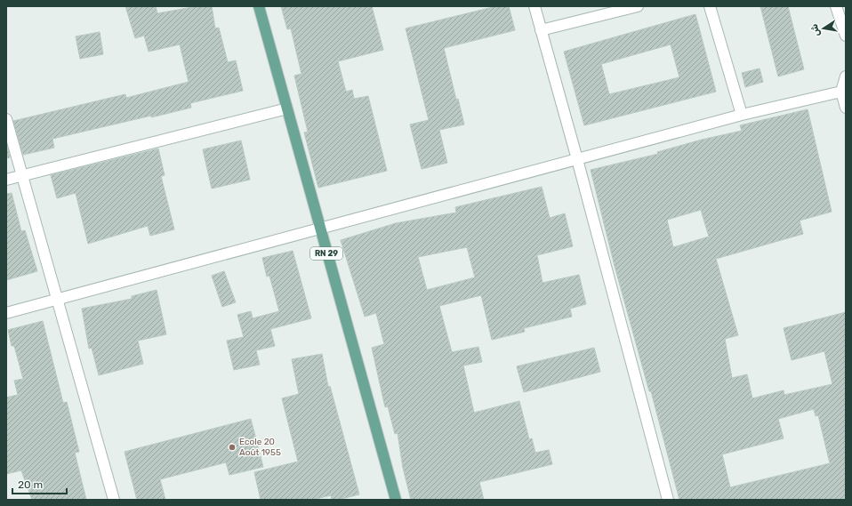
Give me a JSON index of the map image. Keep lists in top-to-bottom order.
{
  "streets": {
    "main road": ["RN 29"]
  },
  "places": ["Ecole 20 Août 1955"],
  "scale_bar": "20 m",
  "north": "left"
}
